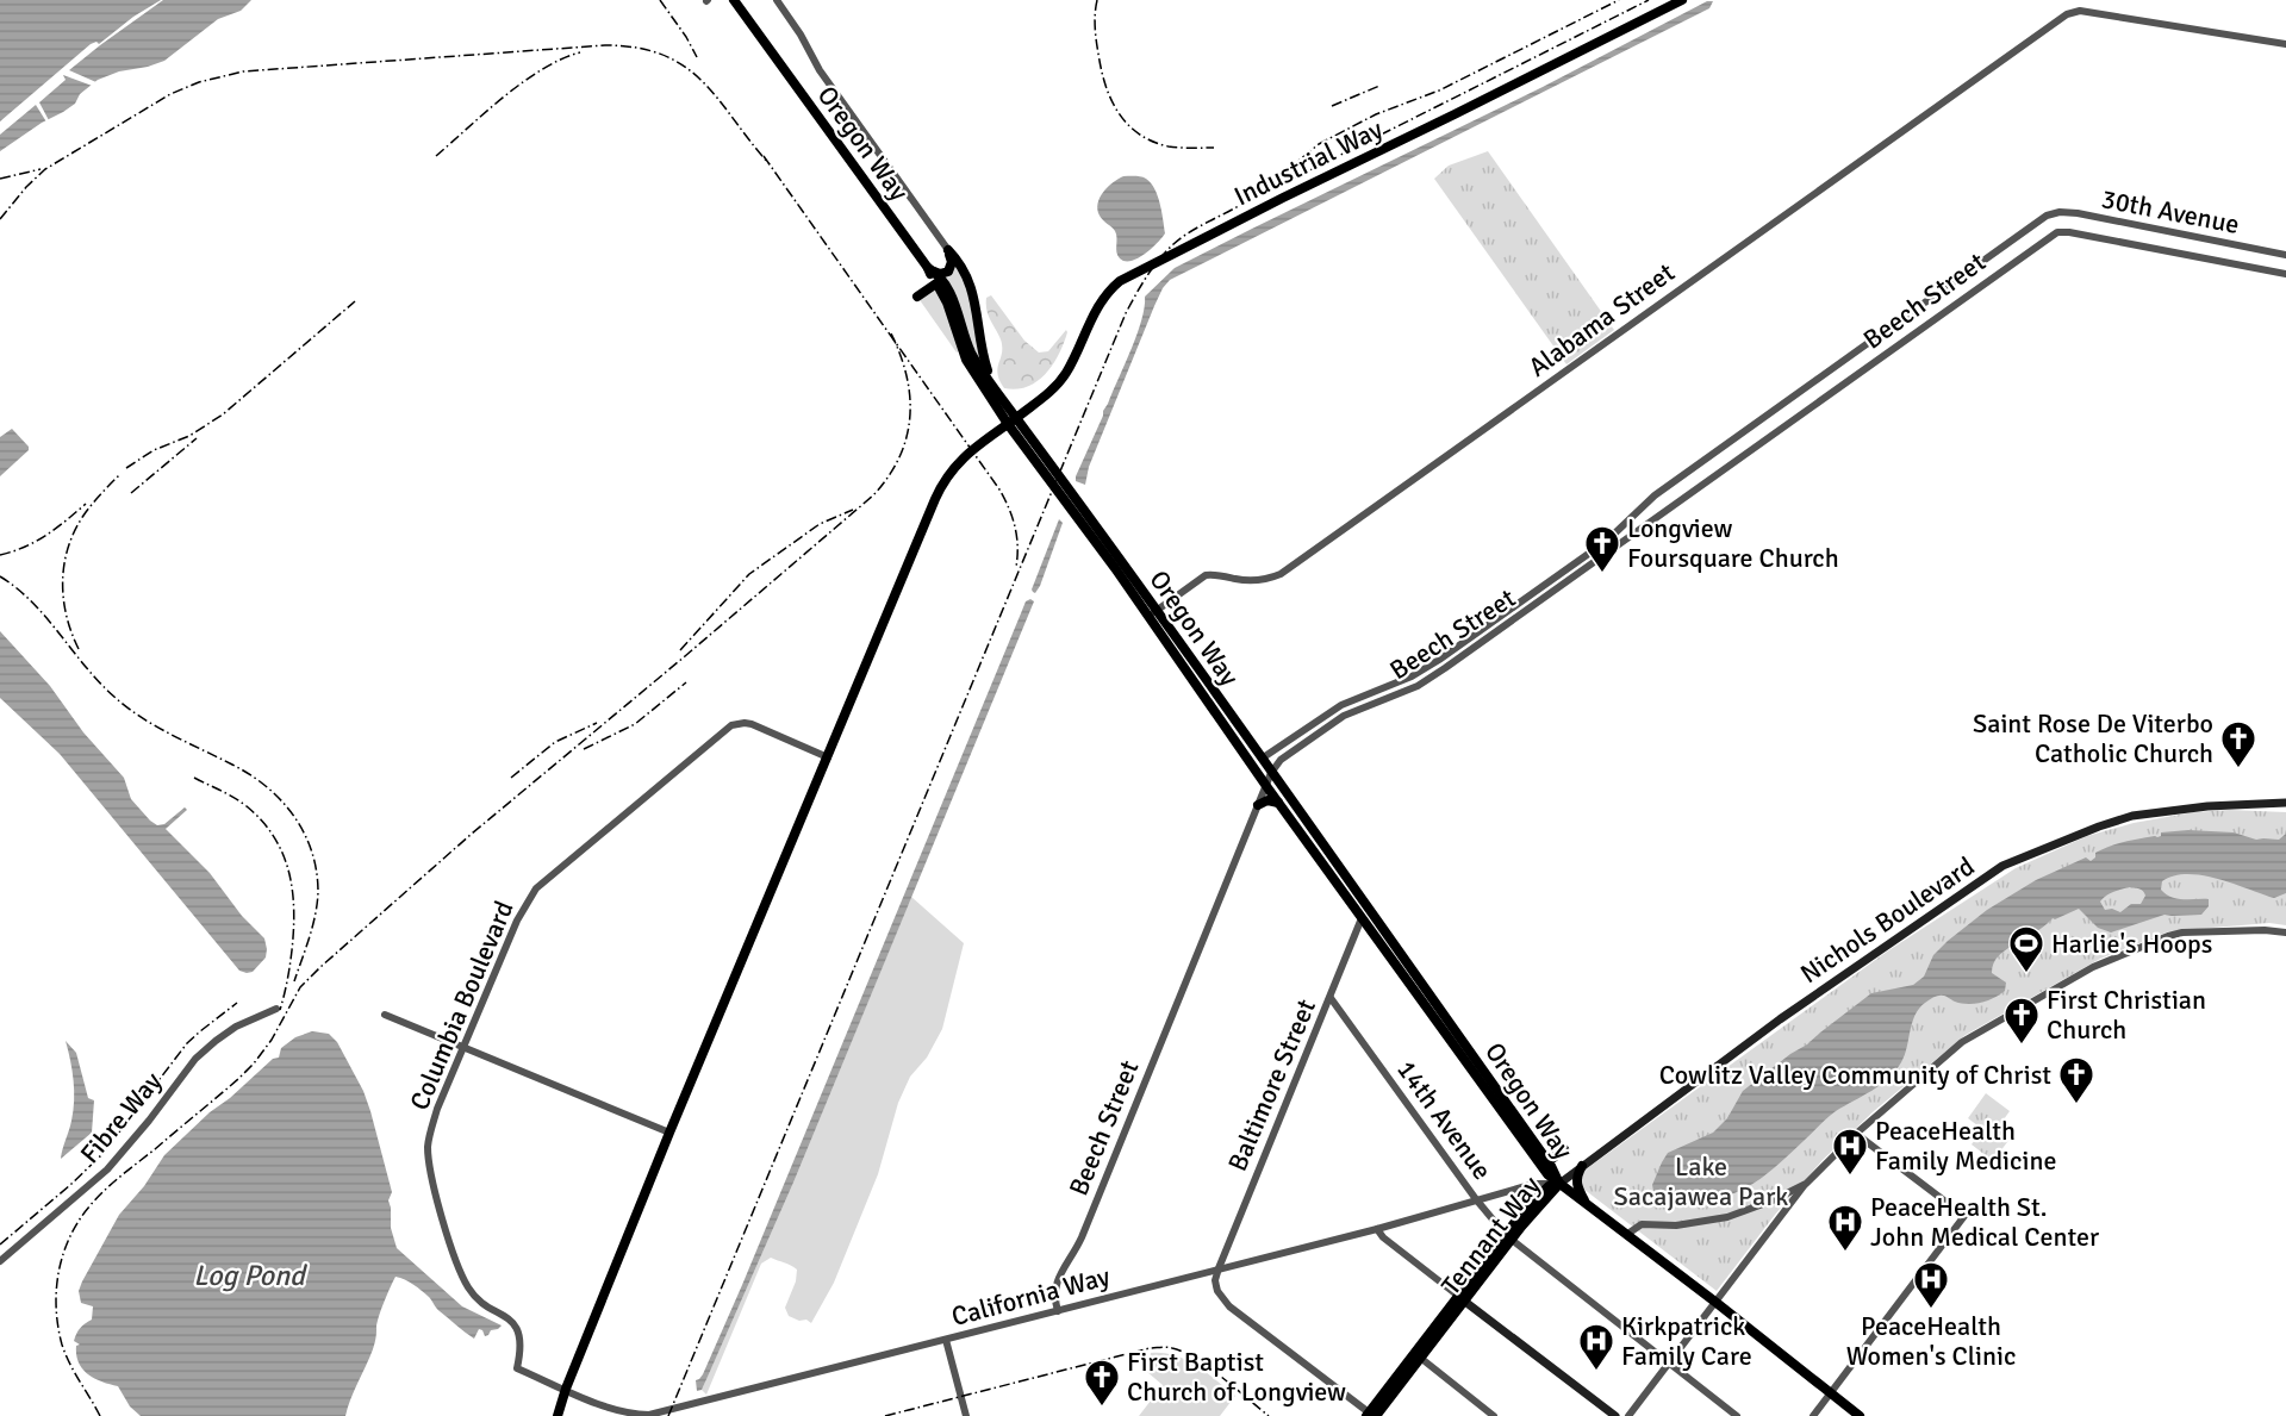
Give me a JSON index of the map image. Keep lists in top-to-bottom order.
{
  "streets": {
    "main road": [
      "Oregon Way",
      "Industrial Way",
      "Nichols Boulevard",
      "Tennant Way"
    ],
    "street": [
      "30th Avenue",
      "Beech Street",
      "Alabama Street",
      "Columbia Boulevard",
      "Baltimore Street",
      "Fibre Way",
      "14th Avenue",
      "California Way"
    ]
  },
  "crossings": [
    ["Oregon Way", "Industrial Way"],
    ["Oregon Way", "Beech Street"],
    ["Oregon Way", "Alabama Street"],
    ["Oregon Way", "Nichols Boulevard"],
    ["Oregon Way", "Baltimore Street"],
    ["Oregon Way", "Tennant Way"],
    ["Oregon Way", "California Way"],
    ["Industrial Way", "Columbia Boulevard"],
    ["Industrial Way", "California Way"],
    ["30th Avenue", "Beech Street"],
    ["Beech Street", "California Way"],
    ["Nichols Boulevard", "Tennant Way"],
    ["Nichols Boulevard", "California Way"],
    ["Columbia Boulevard", "California Way"],
    ["Baltimore Street", "14th Avenue"],
    ["Baltimore Street", "California Way"],
    ["14th Avenue", "Tennant Way"],
    ["14th Avenue", "California Way"],
    ["Tennant Way", "California Way"]
  ],
  "water": ["Log Pond"],
  "parks": ["Lake Sacajawea Park"],
  "places": {
    "church": [
      "Longview Foursquare Church",
      "Saint Rose De Viterbo Catholic Church",
      "First Christian Church",
      "Cowlitz Valley Community of Christ",
      "First Baptist Church of Longview"
    ],
    "sports": ["Harlie's Hoops"],
    "hospital": [
      "PeaceHealth Family Medicine",
      "PeaceHealth St. John Medical Center",
      "PeaceHealth Women's Clinic",
      "Kirkpatrick Family Care"
    ]
  }
}
